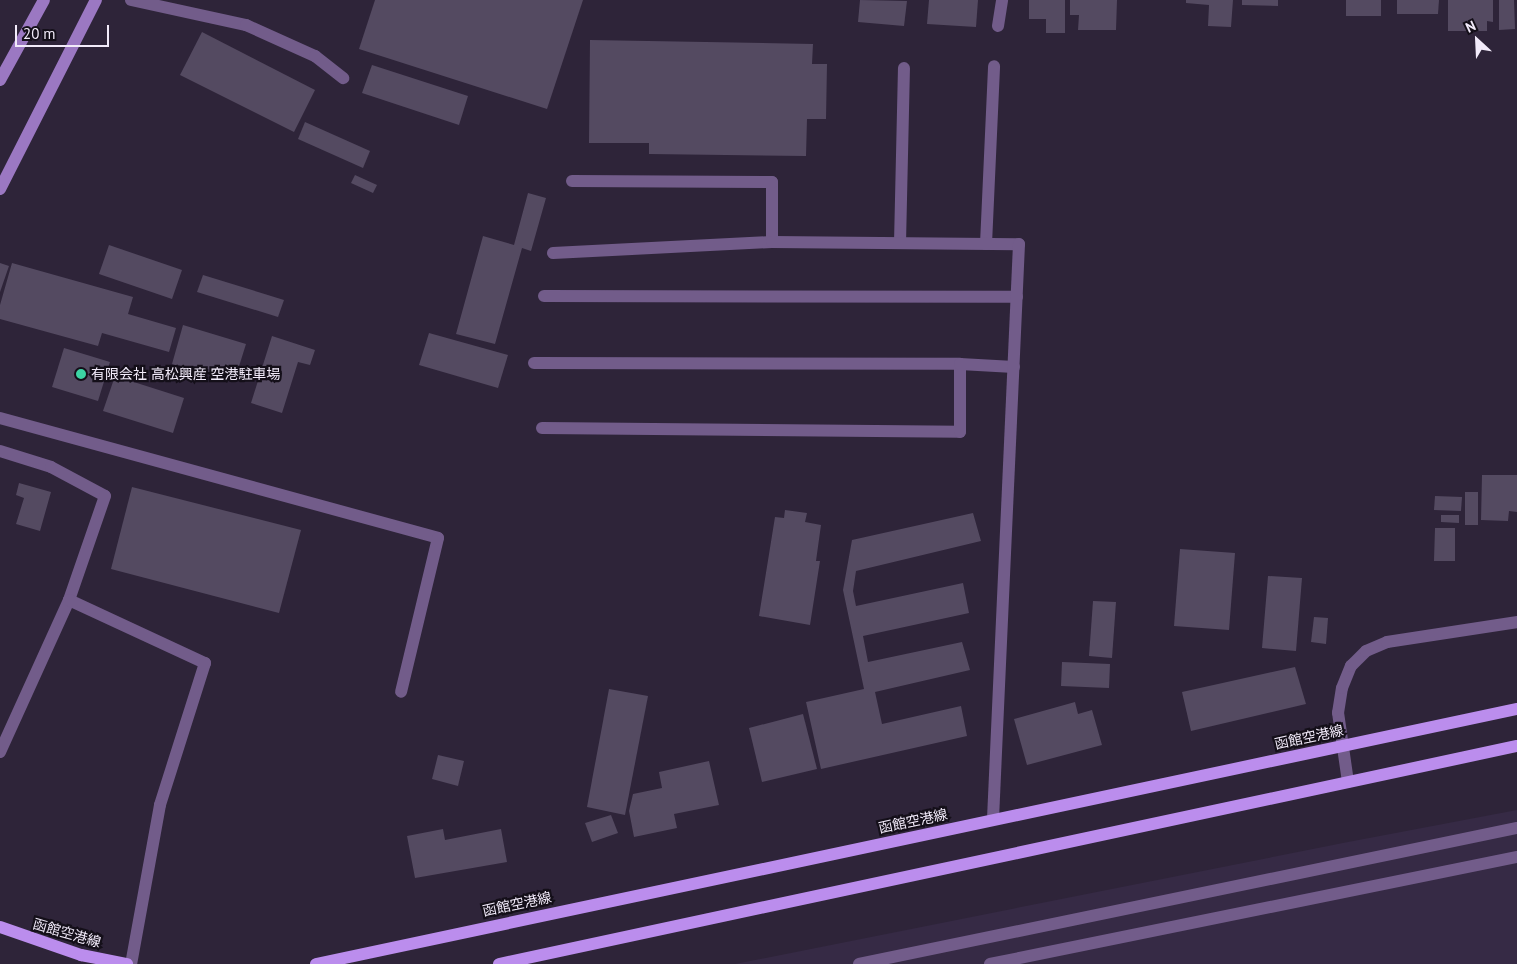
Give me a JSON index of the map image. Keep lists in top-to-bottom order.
{
  "streets": {
    "main road": ["函館空港線"]
  },
  "places": ["有限会社 高松興産 空港駐車場"],
  "scale_bar": "20 m",
  "north": "top left"
}
